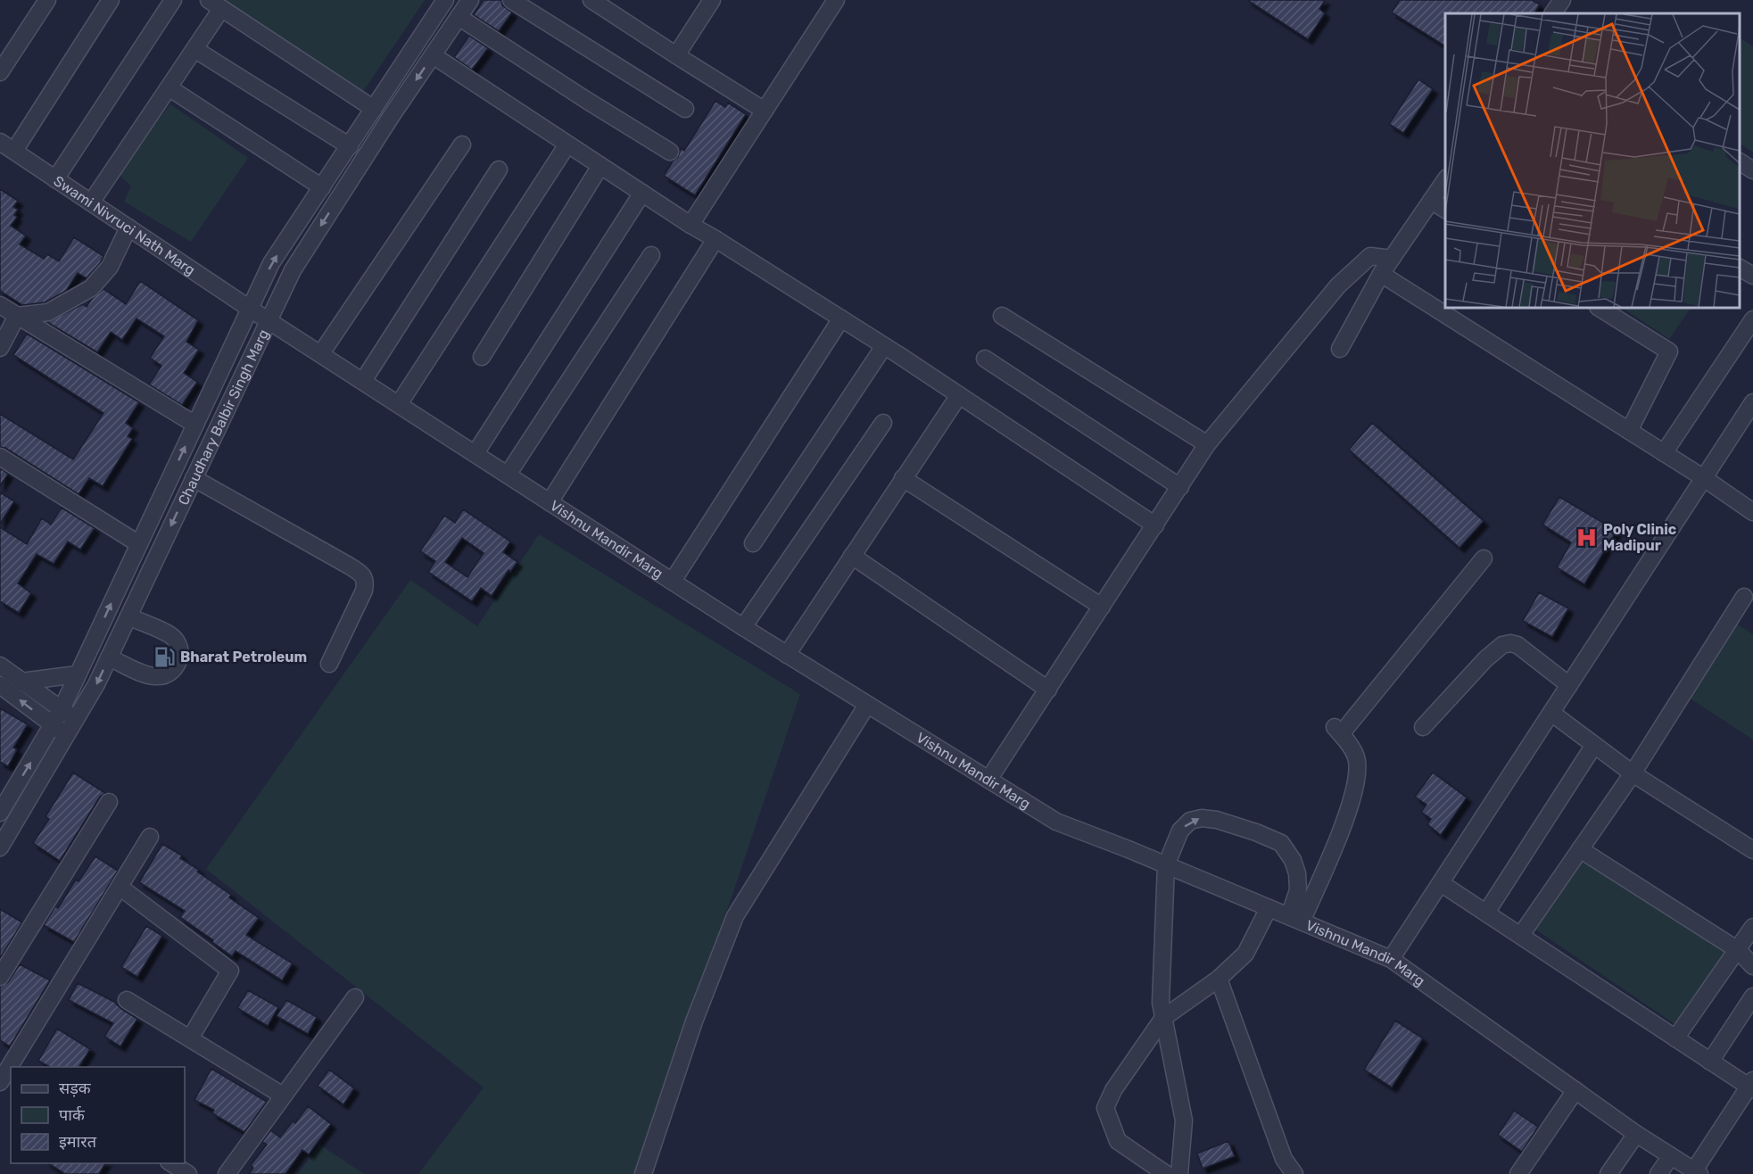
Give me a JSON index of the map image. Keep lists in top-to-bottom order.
{
  "streets": {
    "street": ["Swami Nivruci Nath Marg", "Chaudhary Balbir Singh Marg", "Vishnu Mandir Marg"]
  },
  "crossings": [
    ["Swami Nivruci Nath Marg", "Chaudhary Balbir Singh Marg"],
    ["Swami Nivruci Nath Marg", "Vishnu Mandir Marg"],
    ["Chaudhary Balbir Singh Marg", "Vishnu Mandir Marg"]
  ],
  "places": {
    "hospital": ["Poly Clinic Madipur"],
    "fuel station": ["Bharat Petroleum"]
  },
  "legend": ["सड़क", "पार्क", "इमारत"]
}
